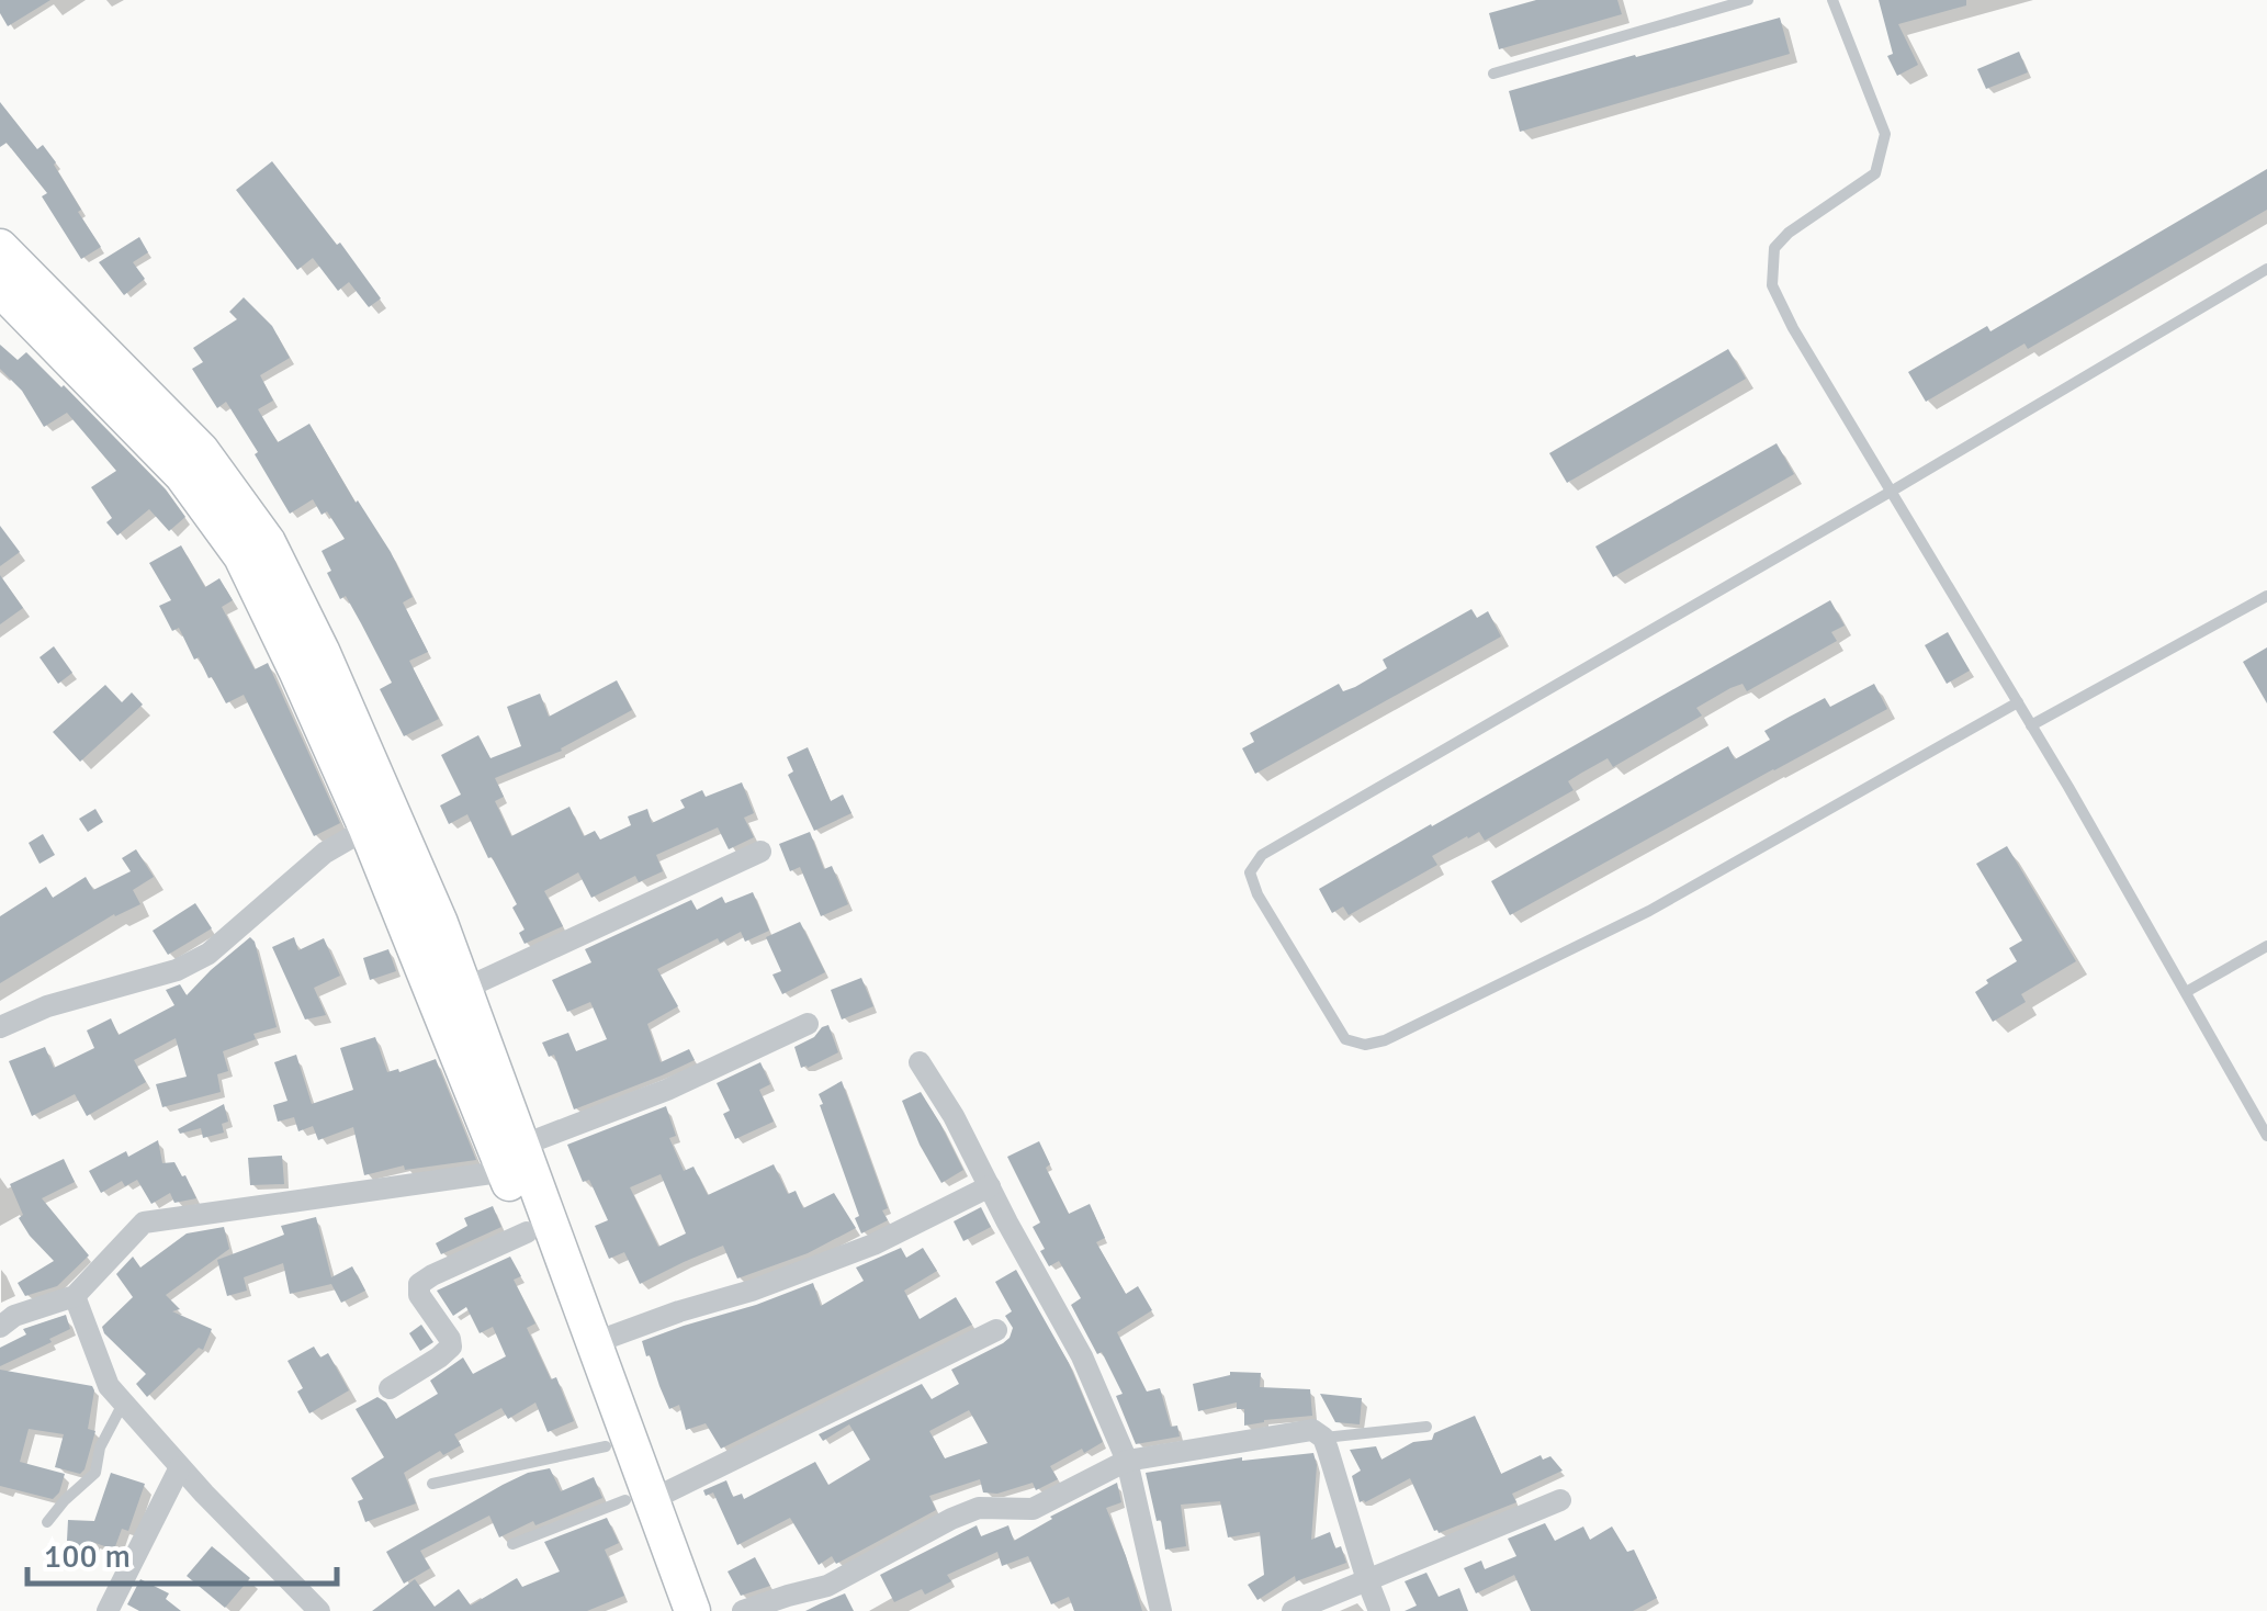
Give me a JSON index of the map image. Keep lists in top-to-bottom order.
{
  "scale_bar": "100 m"
}
